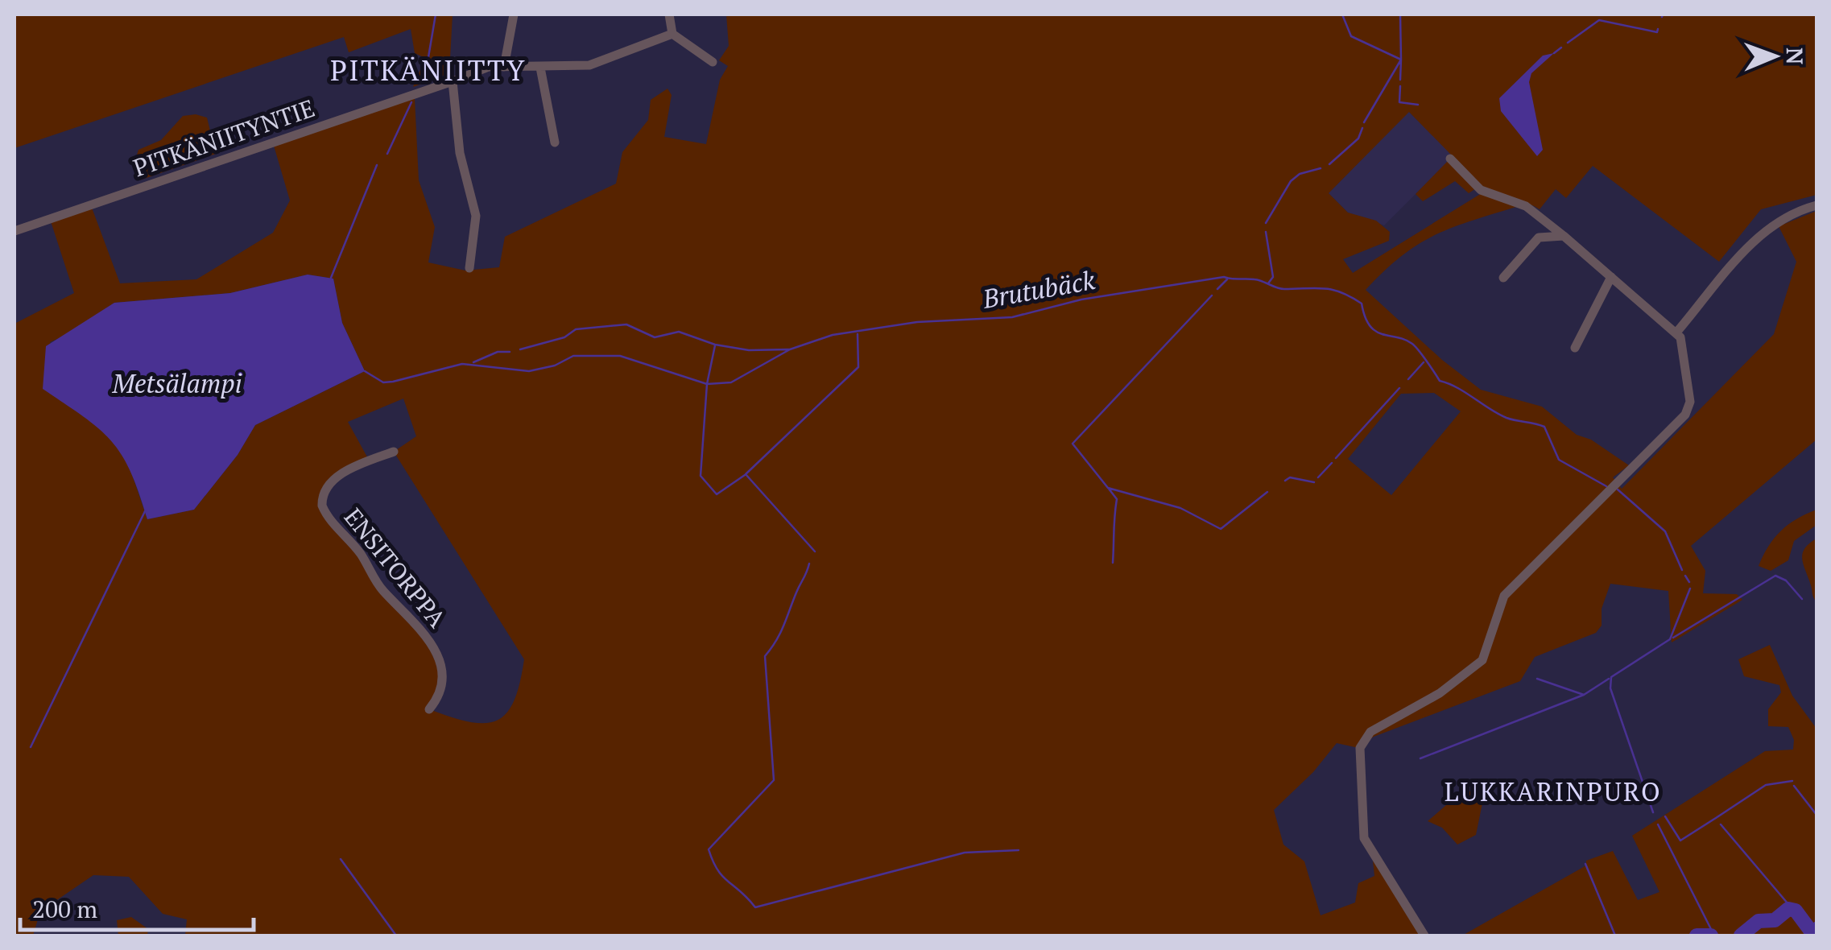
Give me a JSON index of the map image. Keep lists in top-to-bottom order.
{
  "streets": {
    "street": ["PITKÄNIITYNTIE", "ENSITORPPA"]
  },
  "districts": ["PITKÄNIITTY", "LUKKARINPURO"],
  "water": ["Brutubäck", "Metsälampi"],
  "scale_bar": "200 m",
  "north": "right"
}
